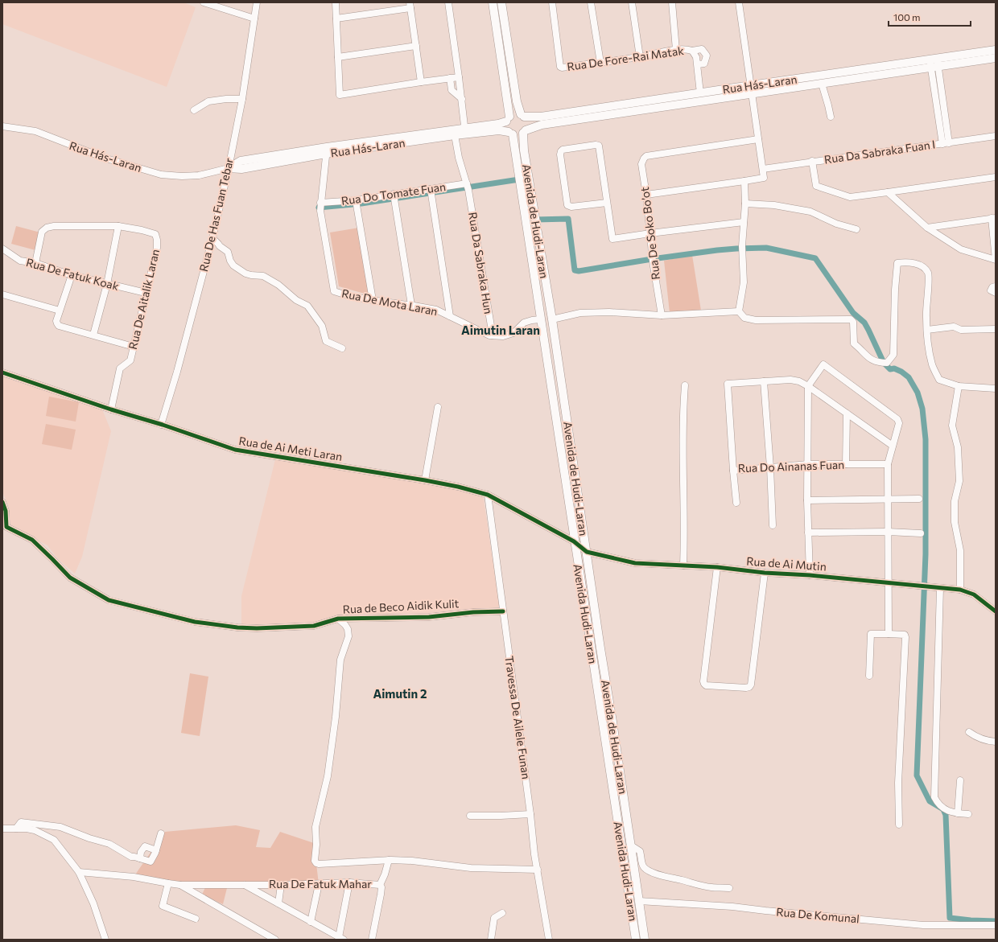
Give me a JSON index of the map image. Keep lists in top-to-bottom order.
{
  "streets": {
    "main road": ["Rua Hás-Laran", "Avenida de Hudi-Laran", "Avenida Hudi-Laran"],
    "street": [
      "Rua De Fore-Rai Matak",
      "Rua Da Sabraka Fuan I",
      "Rua Do Tomate Fuan",
      "Rua De Has Fuan Tebar",
      "Rua De Soko Bo’ot",
      "Rua Da Sabraka Hun",
      "Rua De Fatuk Koak",
      "Rua De Aitalik Laran",
      "Rua De Mota Laran",
      "Rua de Ai Meti Laran",
      "Rua Do Ainanas Fuan",
      "Rua de Ai Mutin",
      "Rua de Beco Aidik Kulit",
      "Travessa De Ailele Funan",
      "Rua De Fatuk Mahar",
      "Rua De Komunal"
    ]
  },
  "crossings": [
    ["Rua De Fore-Rai Matak", "Rua Hás-Laran"],
    ["Rua Hás-Laran", "Rua De Has Fuan Tebar"],
    ["Rua Hás-Laran", "Avenida de Hudi-Laran"],
    ["Rua Hás-Laran", "Rua De Mota Laran"],
    ["Rua Hás-Laran", "Avenida Hudi-Laran"],
    ["Rua Do Tomate Fuan", "Rua Da Sabraka Hun"],
    ["Rua Do Tomate Fuan", "Rua De Mota Laran"],
    ["Rua De Has Fuan Tebar", "Rua de Ai Meti Laran"],
    ["Avenida de Hudi-Laran", "Rua de Ai Mutin"],
    ["Avenida de Hudi-Laran", "Avenida Hudi-Laran"],
    ["Avenida de Hudi-Laran", "Rua De Komunal"],
    ["Rua Da Sabraka Hun", "Rua De Mota Laran"],
    ["Rua De Fatuk Koak", "Rua De Aitalik Laran"],
    ["Rua De Aitalik Laran", "Rua de Ai Meti Laran"],
    ["Rua De Mota Laran", "Avenida Hudi-Laran"],
    ["Rua de Ai Meti Laran", "Rua de Ai Mutin"],
    ["Rua de Ai Meti Laran", "Avenida Hudi-Laran"],
    ["Rua de Ai Meti Laran", "Travessa De Ailele Funan"],
    ["Rua de Ai Mutin", "Avenida Hudi-Laran"],
    ["Rua de Beco Aidik Kulit", "Travessa De Ailele Funan"]
  ],
  "districts": ["Aimutin Laran", "Aimutin 2"],
  "scale_bar": "100 m"
}
